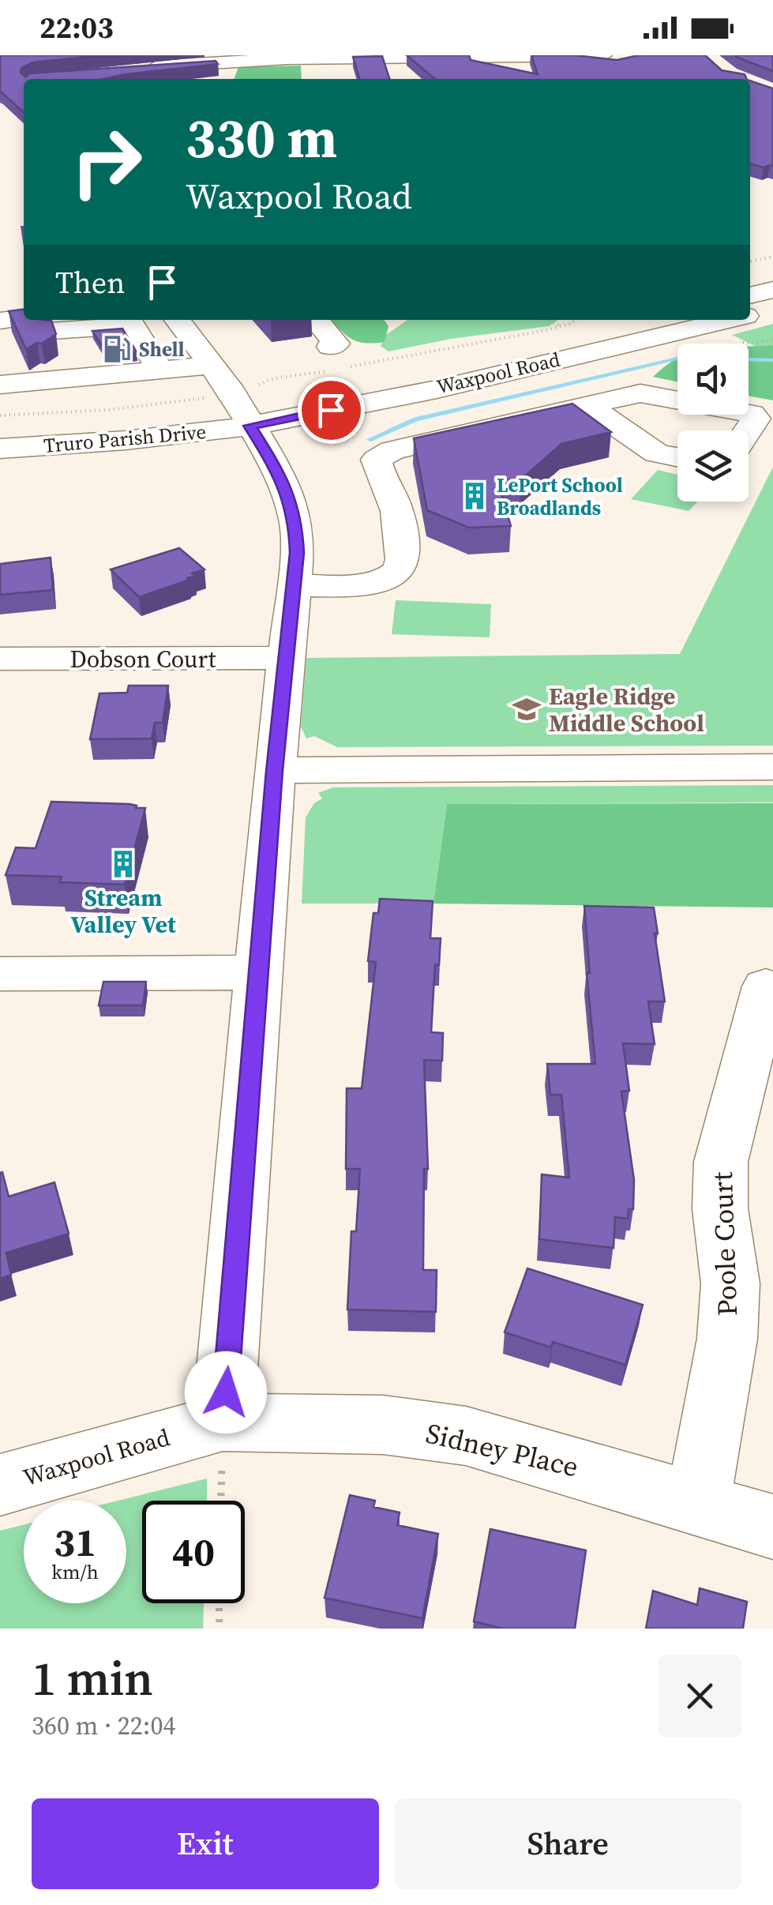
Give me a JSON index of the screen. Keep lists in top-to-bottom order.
{
  "streets": {
    "street": [
      "Waxpool Road",
      "Truro Parish Drive",
      "Dobson Court",
      "Poole Court",
      "Sidney Place"
    ]
  },
  "crossings": [
    ["Waxpool Road", "Truro Parish Drive"],
    ["Waxpool Road", "Sidney Place"],
    ["Poole Court", "Sidney Place"]
  ],
  "places": {
    "fuel station": ["Shell"],
    "building": ["LePort School Broadlands", "Stream Valley Vet"],
    "school or university": ["Eagle Ridge Middle School"]
  },
  "page": {
    "status": "22:03",
    "turn": ["330 m", "Waxpool Road"],
    "then": "Then",
    "speed": "31 km/h",
    "limit": "40",
    "heading": ["1 min", "360 m · 22:04"],
    "buttons": ["Exit", "Share"]
  }
}
